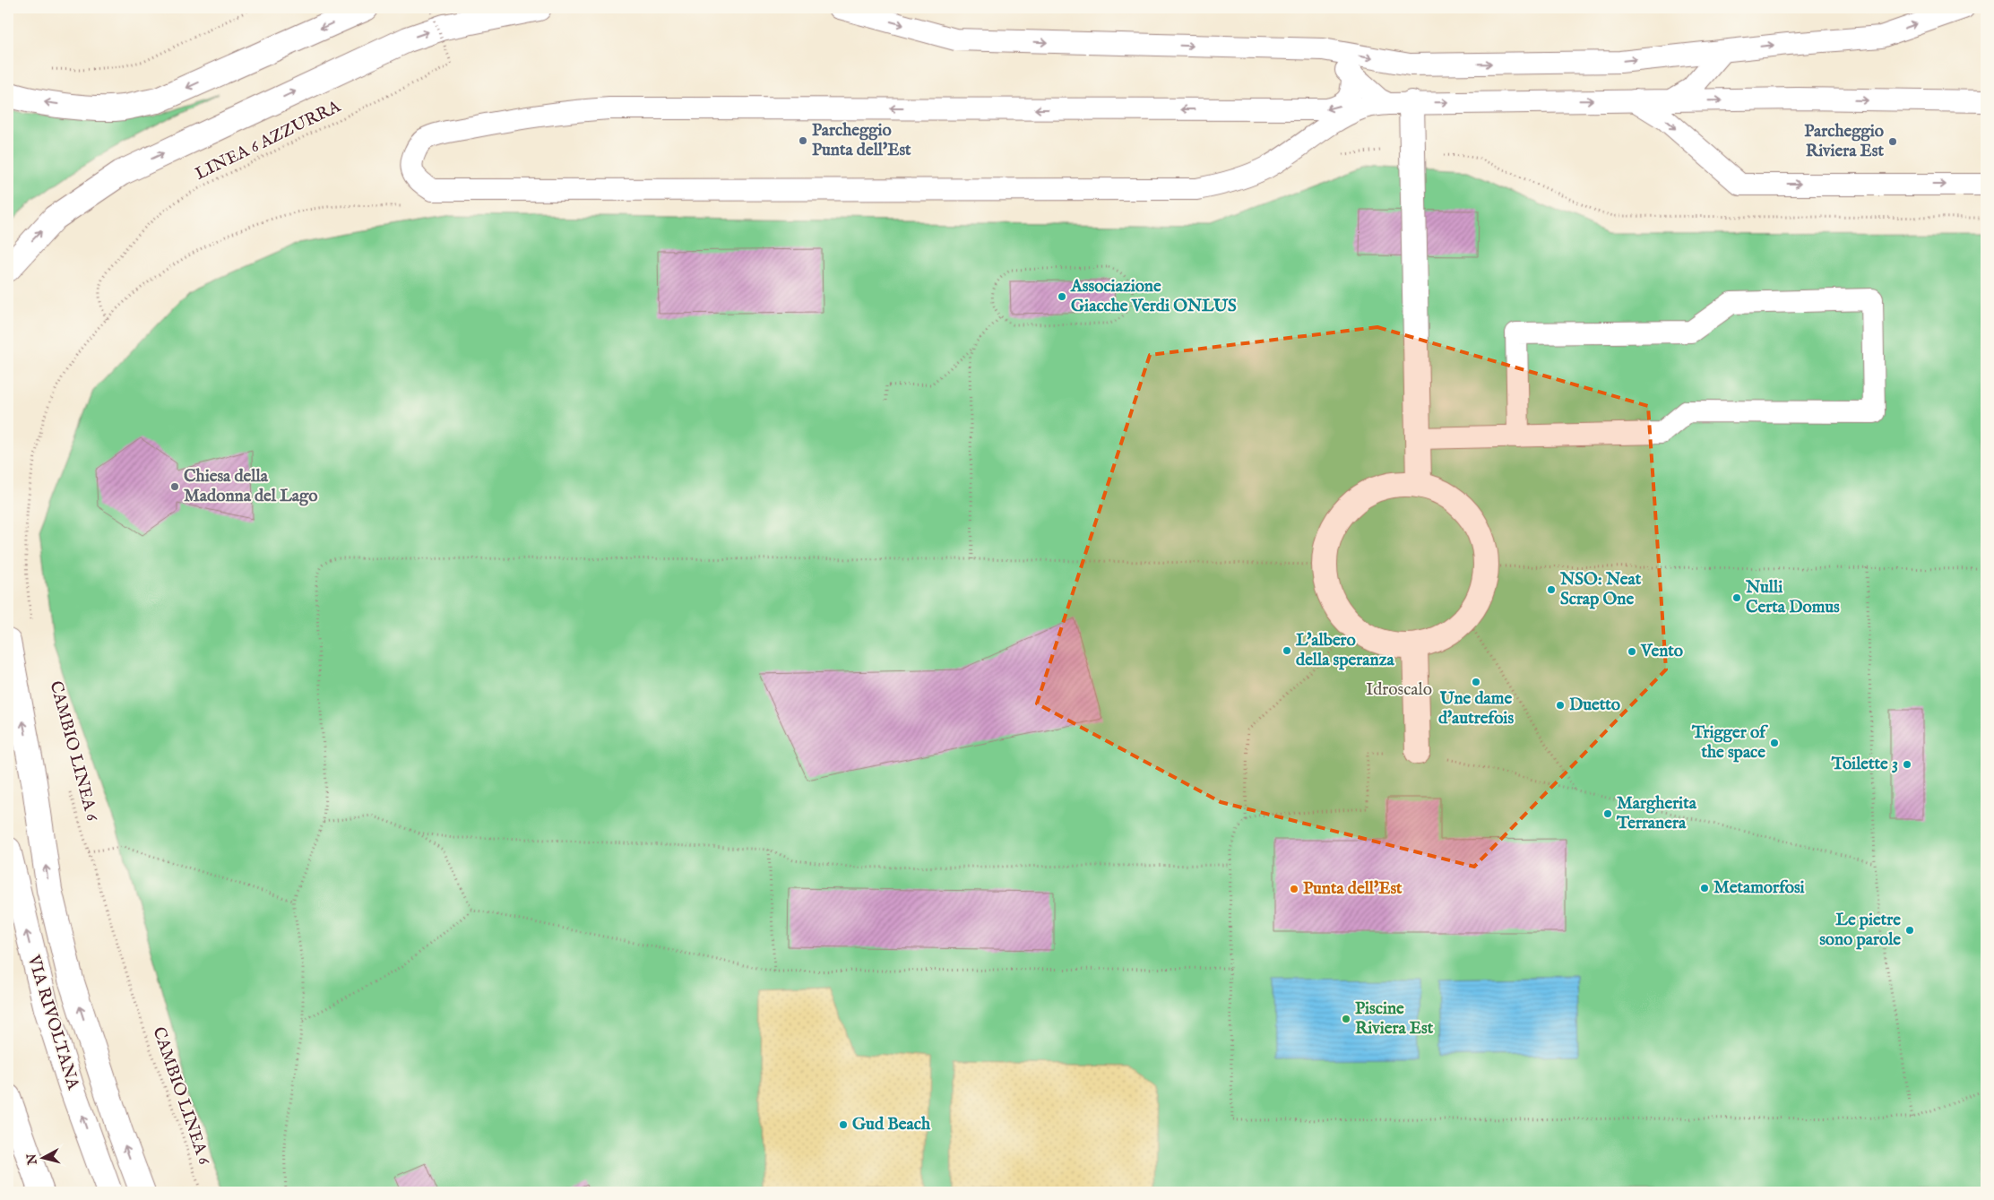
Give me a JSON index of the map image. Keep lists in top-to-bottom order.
{
  "streets": {
    "main road": ["VIA RIVOLTANA"],
    "path": ["LINEA 6 AZZURRA", "CAMBIO LINEA 6"]
  },
  "parks": ["Idroscalo"],
  "places": [
    "Parcheggio Punta dell'Est",
    "Parcheggio Riviera Est",
    "Associazione Giacche Verdi ONLUS",
    "Chiesa della Madonna del Lago",
    "NSO: Neat Scrap One",
    "Nulli Certa Domus",
    "L'albero della speranza",
    "Vento",
    "Une dame d'autrefois",
    "Duetto",
    "Trigger of the space",
    "Toilette 3",
    "Margherita Terranera",
    "Metamorfosi",
    "Punta dell'Est",
    "Le pietre sono parole",
    "Piscine Riviera Est",
    "Gud Beach"
  ],
  "north": "left"
}
